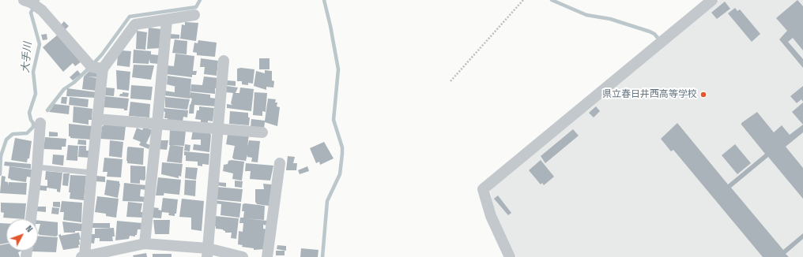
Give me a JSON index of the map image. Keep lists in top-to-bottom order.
{
  "water": ["大手川"],
  "places": ["県立春日井西高等学校"],
  "north": "top right"
}
